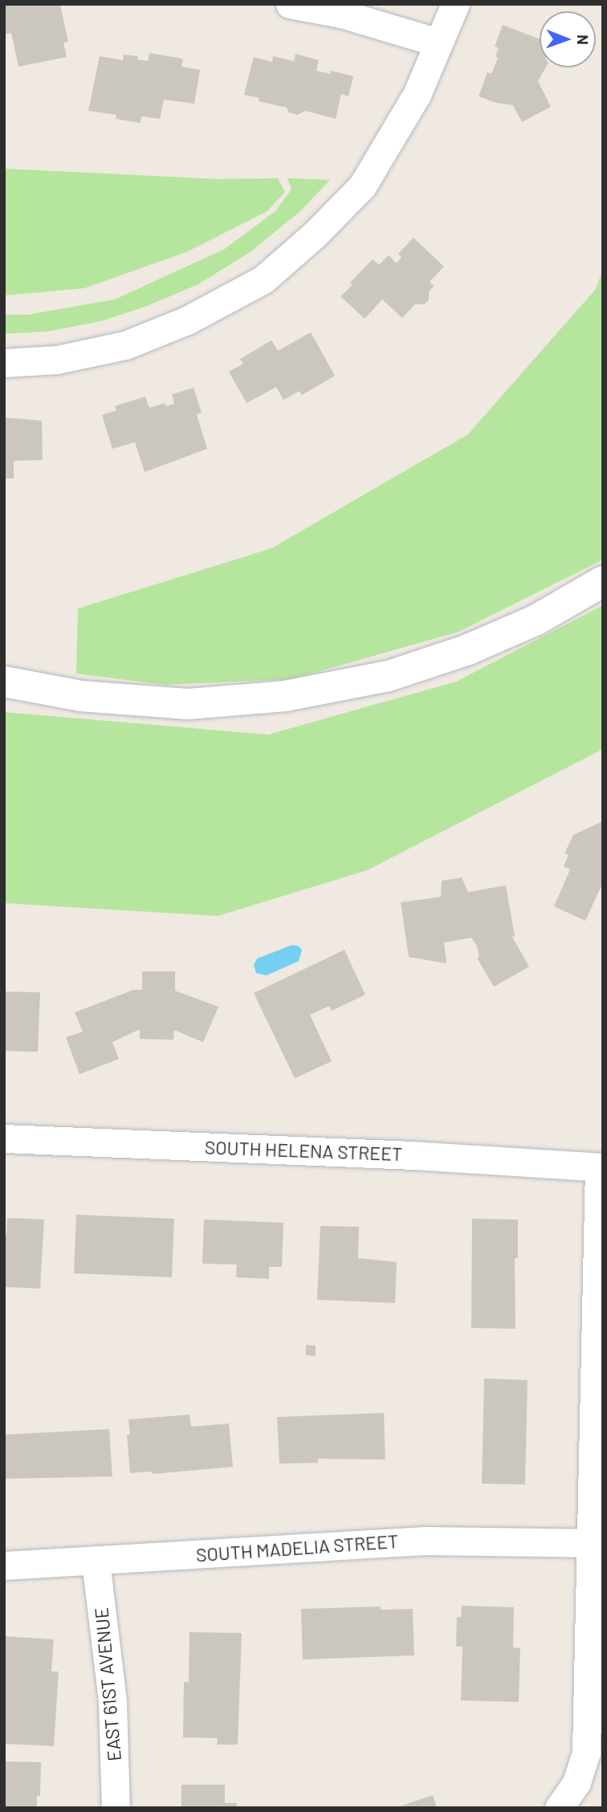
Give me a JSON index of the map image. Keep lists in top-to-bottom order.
{
  "streets": {
    "street": ["SOUTH HELENA STREET", "SOUTH MADELIA STREET", "EAST 61ST AVENUE"]
  },
  "crossings": [
    ["SOUTH MADELIA STREET", "EAST 61ST AVENUE"]
  ],
  "north": "right"
}
